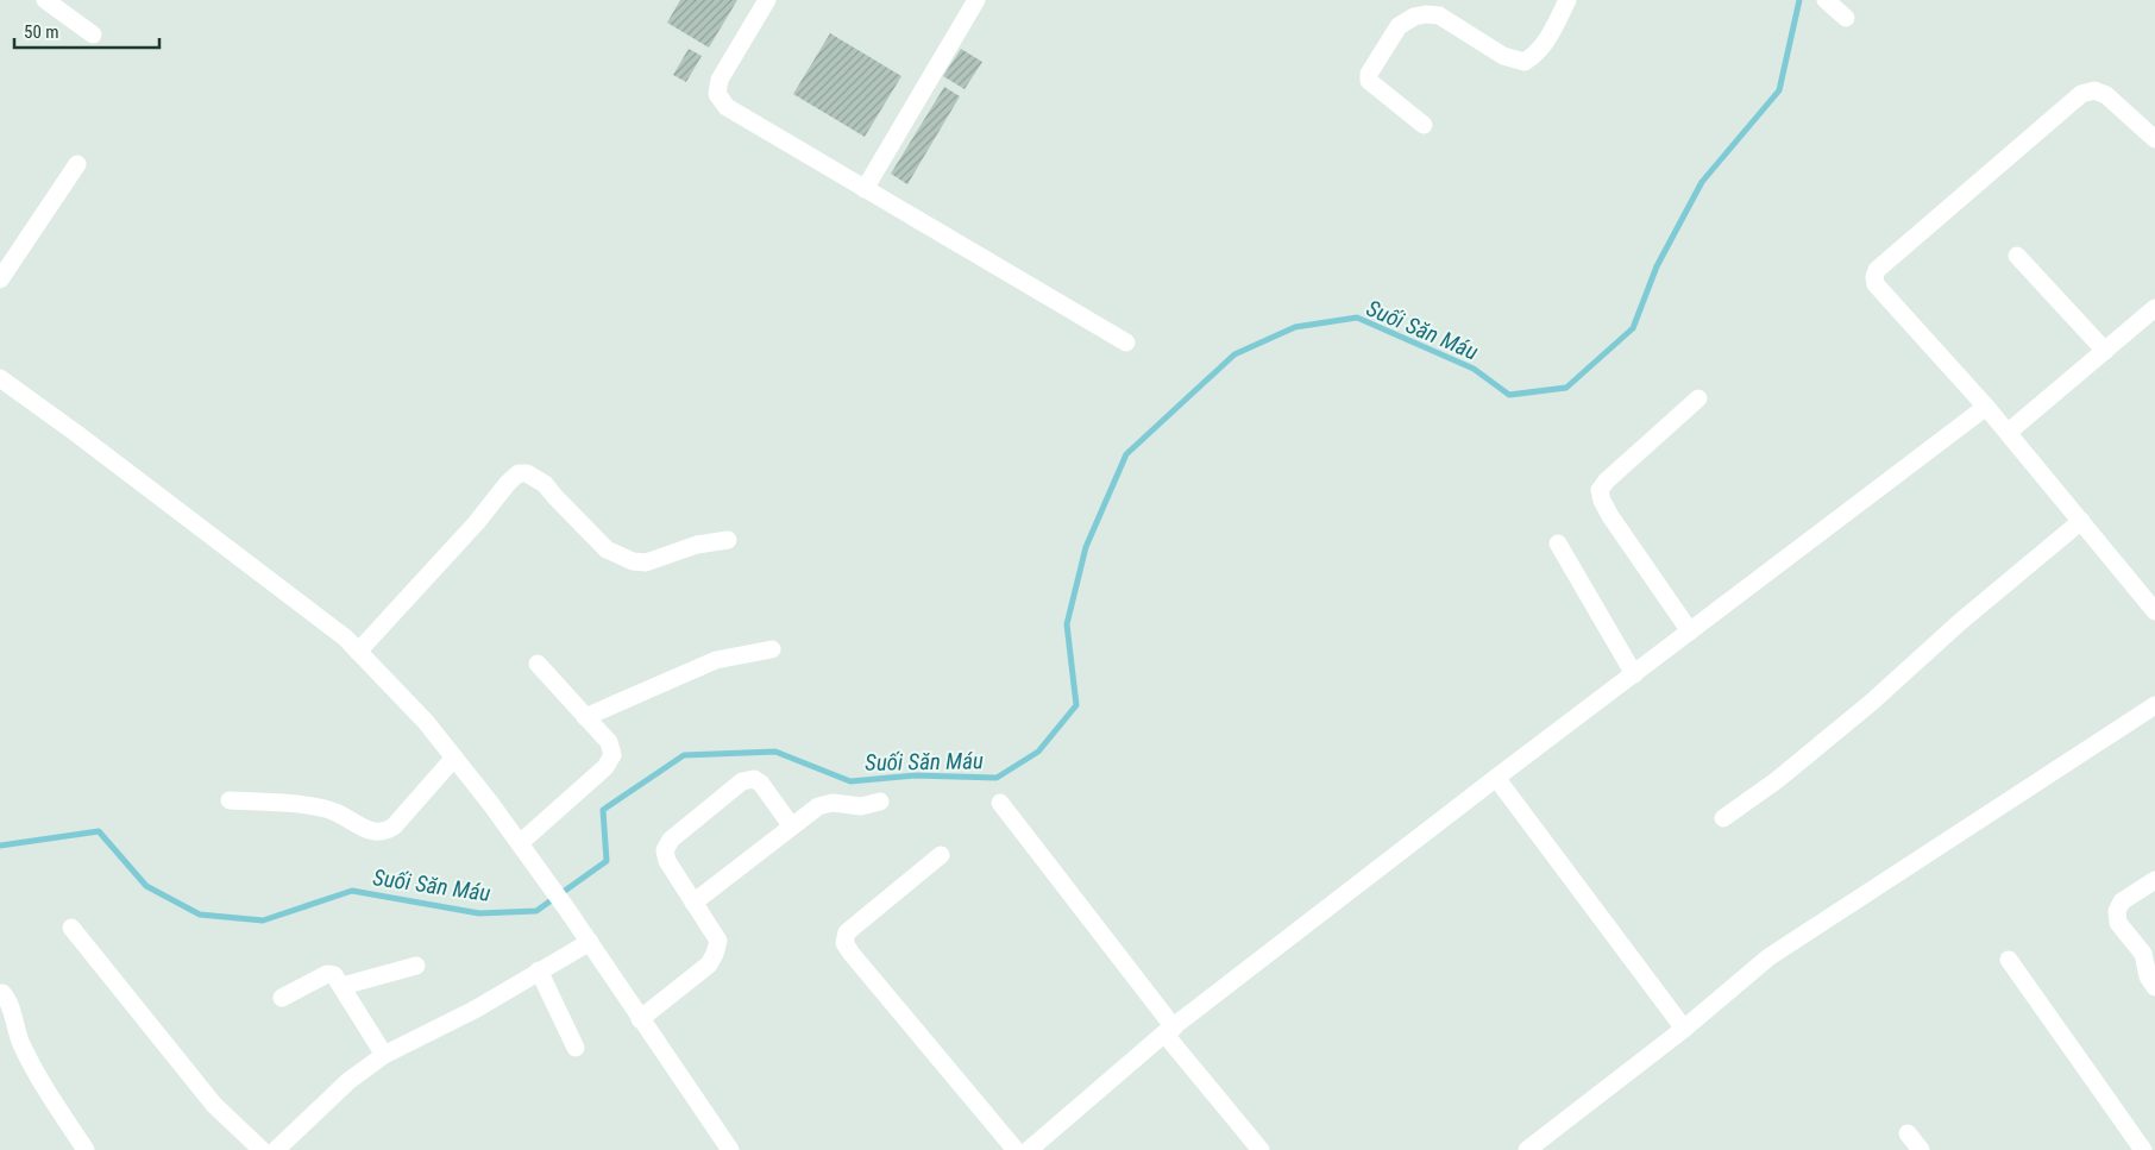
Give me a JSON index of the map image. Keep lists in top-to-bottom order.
{
  "water": ["Suối Săn Máu"],
  "scale_bar": "50 m"
}
